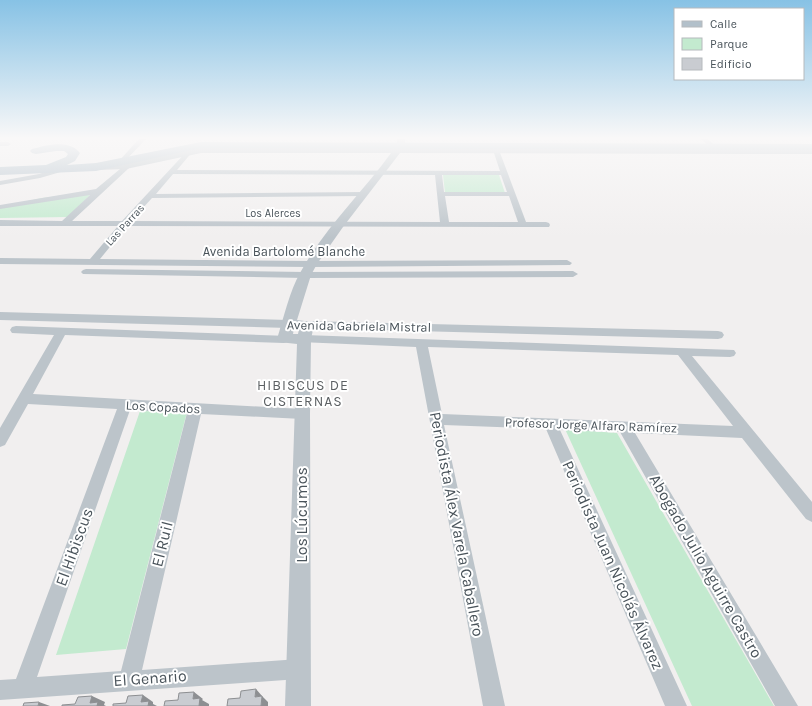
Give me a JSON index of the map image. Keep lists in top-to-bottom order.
{
  "streets": {
    "street": [
      "Los Alerces",
      "Las Parras",
      "Avenida Bartolomé Blanche",
      "Avenida Gabriela Mistral",
      "Los Copados",
      "Profesor Jorge Alfaro Ramírez",
      "Los Lúcumos",
      "Periodista Álex Varela Caballero",
      "El Ruil",
      "El Hibiscus",
      "Periodista Juan Nicolás Álvarez",
      "Abogado Julio Aguirre Castro",
      "El Genario"
    ]
  },
  "crossings": [
    ["Los Alerces", "Las Parras"],
    ["Los Alerces", "Los Lúcumos"],
    ["Las Parras", "Avenida Bartolomé Blanche"],
    ["Avenida Bartolomé Blanche", "Los Lúcumos"],
    ["Avenida Gabriela Mistral", "Los Lúcumos"],
    ["Avenida Gabriela Mistral", "Periodista Álex Varela Caballero"],
    ["Los Copados", "Los Lúcumos"],
    ["Los Copados", "El Ruil"],
    ["Los Copados", "El Hibiscus"],
    ["Profesor Jorge Alfaro Ramírez", "Periodista Álex Varela Caballero"],
    ["Profesor Jorge Alfaro Ramírez", "Periodista Juan Nicolás Álvarez"],
    ["Profesor Jorge Alfaro Ramírez", "Abogado Julio Aguirre Castro"],
    ["Los Lúcumos", "El Genario"],
    ["El Ruil", "El Genario"],
    ["El Hibiscus", "El Genario"]
  ],
  "districts": ["HIBISCUS DE CISTERNAS"],
  "legend": ["Calle", "Parque", "Edificio"]
}
